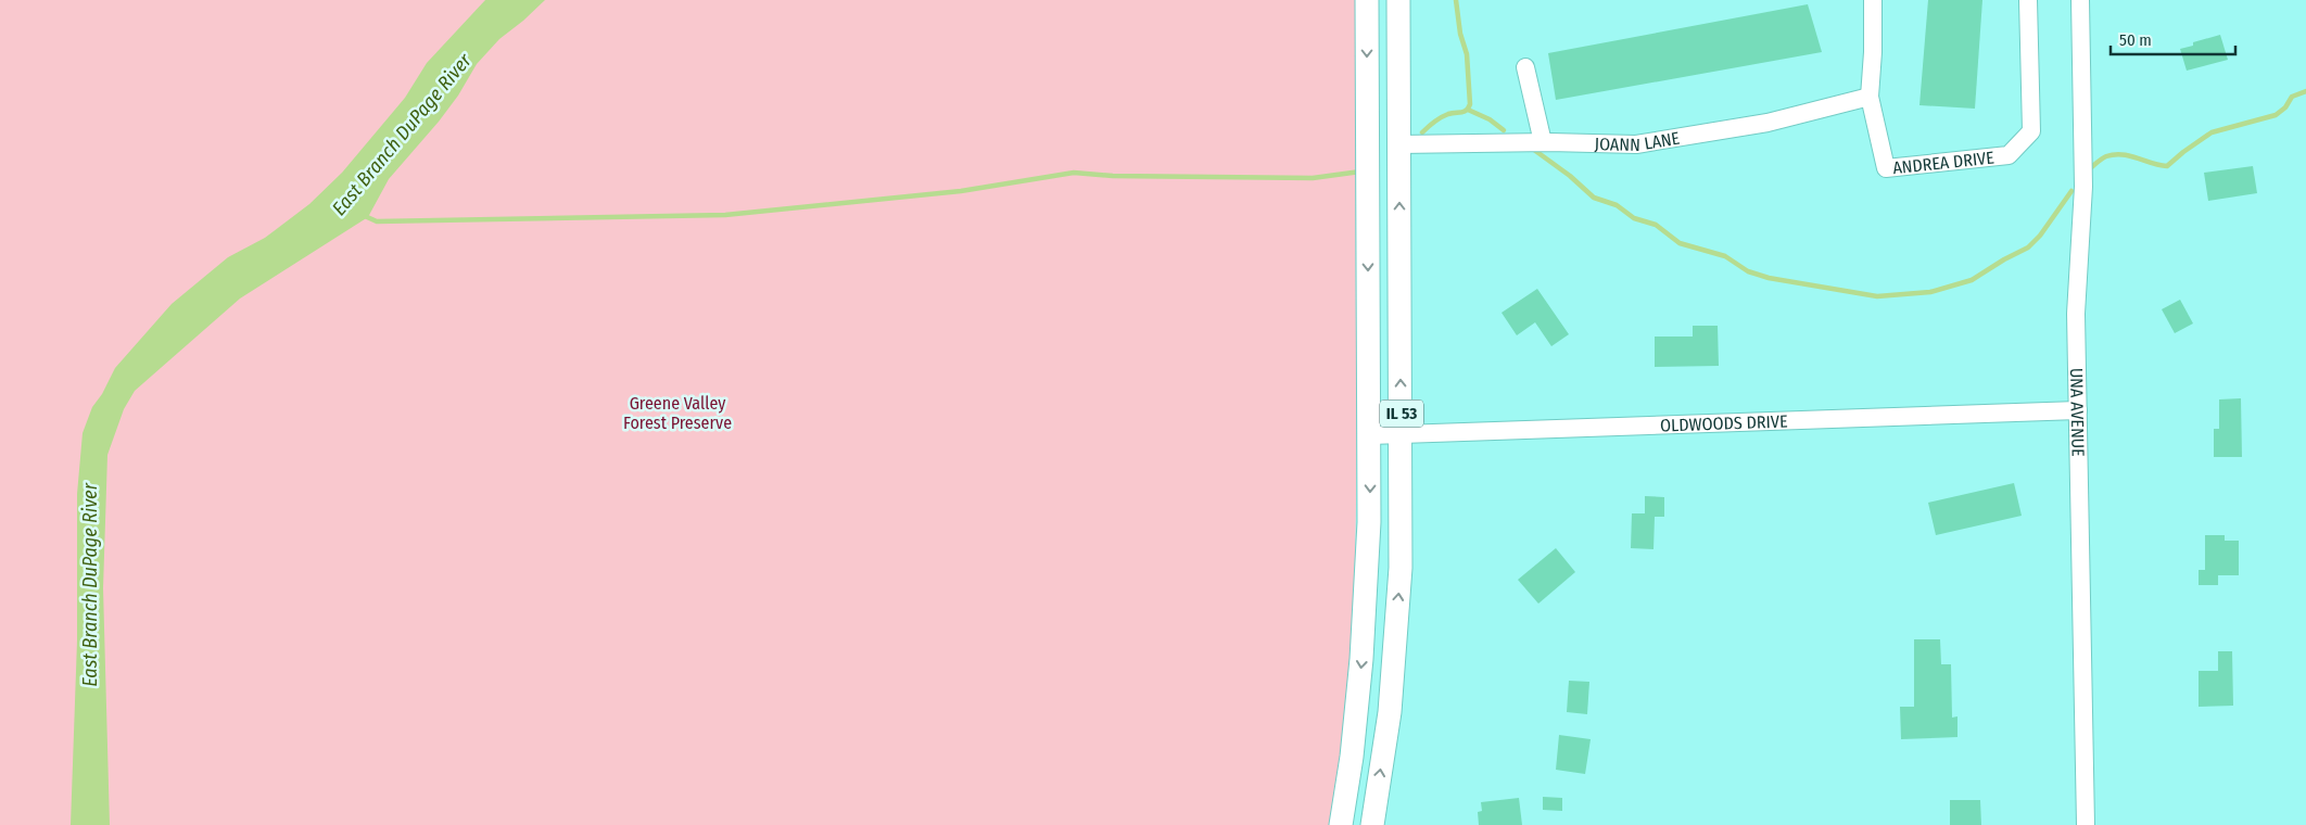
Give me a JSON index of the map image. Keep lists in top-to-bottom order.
{
  "streets": {
    "main road": ["IL 53"],
    "street": [
      "JOANN LANE",
      "ANDREA DRIVE",
      "UNA AVENUE",
      "OLDWOODS DRIVE"
    ]
  },
  "crossings": [
    ["JOANN LANE", "ANDREA DRIVE"],
    ["JOANN LANE", "IL 53"],
    ["UNA AVENUE", "OLDWOODS DRIVE"],
    ["IL 53", "OLDWOODS DRIVE"]
  ],
  "water": ["East Branch DuPage River"],
  "parks": ["Greene Valley Forest Preserve"],
  "scale_bar": "50 m"
}
